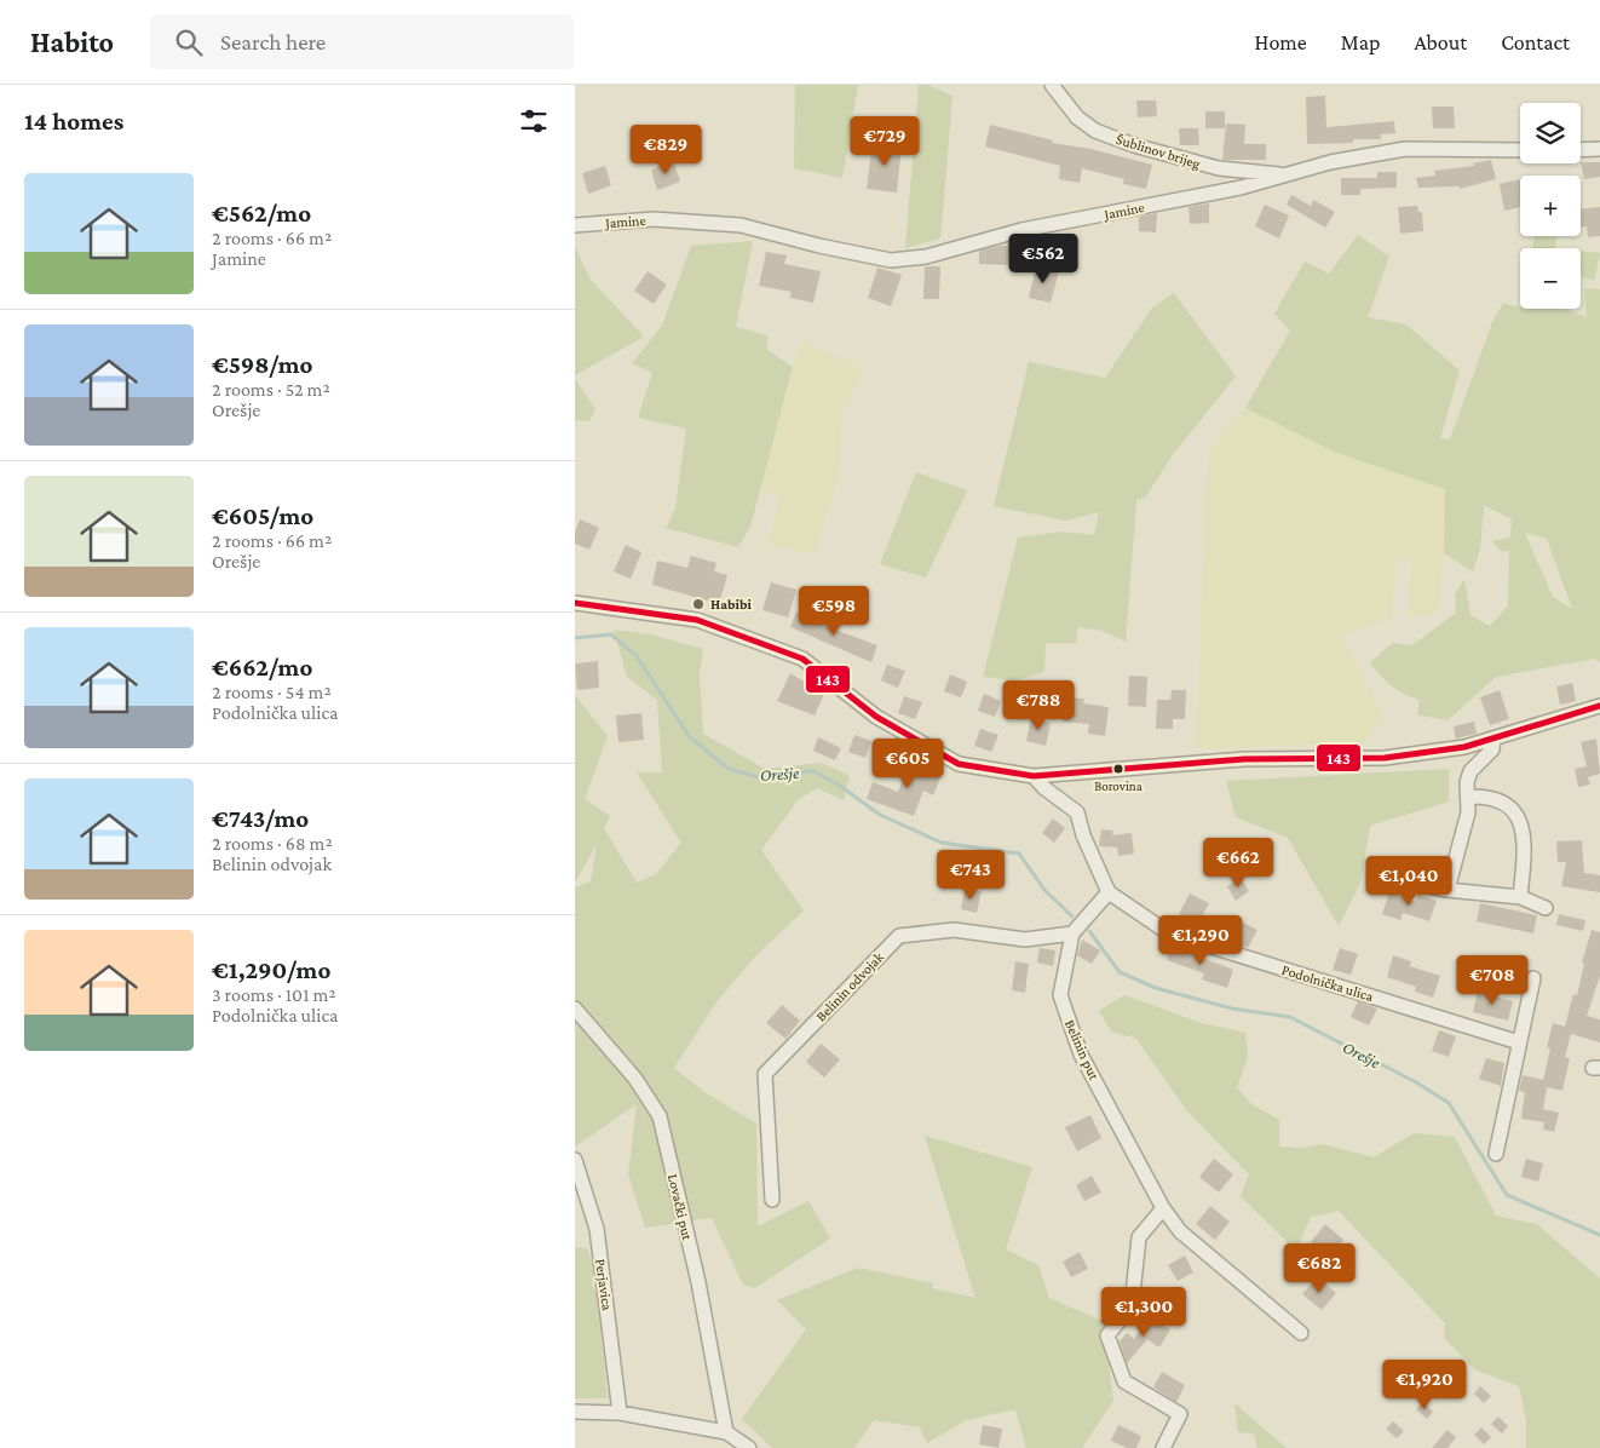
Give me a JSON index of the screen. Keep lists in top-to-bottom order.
{
  "streets": {
    "street": [
      "Šublinov brijeg",
      "Jamine",
      "Podolnička ulica",
      "Belinin odvojak",
      "Belinin put",
      "Lovački put",
      "Perjavica"
    ]
  },
  "crossings": [
    ["Šublinov brijeg", "Jamine"],
    ["Belinin odvojak", "Belinin put"]
  ],
  "water": ["Orešje"],
  "places": ["Habibi", "Borovina"],
  "lines": ["transit line 143"],
  "page": {
    "header": "Habito",
    "search": "Search here",
    "nav": [
      "Home",
      "Map",
      "About",
      "Contact"
    ],
    "heading": "14 homes",
    "map_buttons": ["+", "−"],
    "price": [
      "€729",
      "€829",
      "€562",
      "€598",
      "€788",
      "€605",
      "€662",
      "€743",
      "€1,040",
      "€1,290",
      "€708",
      "€682",
      "€1,300",
      "€1,920"
    ],
    "list": [
      {
        "name": "€562/mo",
        "note": "2 rooms · 66 m² · Jamine"
      },
      {
        "name": "€598/mo",
        "note": "2 rooms · 52 m² · Orešje"
      },
      {
        "name": "€605/mo",
        "note": "2 rooms · 66 m² · Orešje"
      },
      {
        "name": "€662/mo",
        "note": "2 rooms · 54 m² · Podolnička ulica"
      },
      {
        "name": "€743/mo",
        "note": "2 rooms · 68 m² · Belinin odvojak"
      },
      {
        "name": "€1,290/mo",
        "note": "3 rooms · 101 m² · Podolnička ulica"
      }
    ]
  }
}
